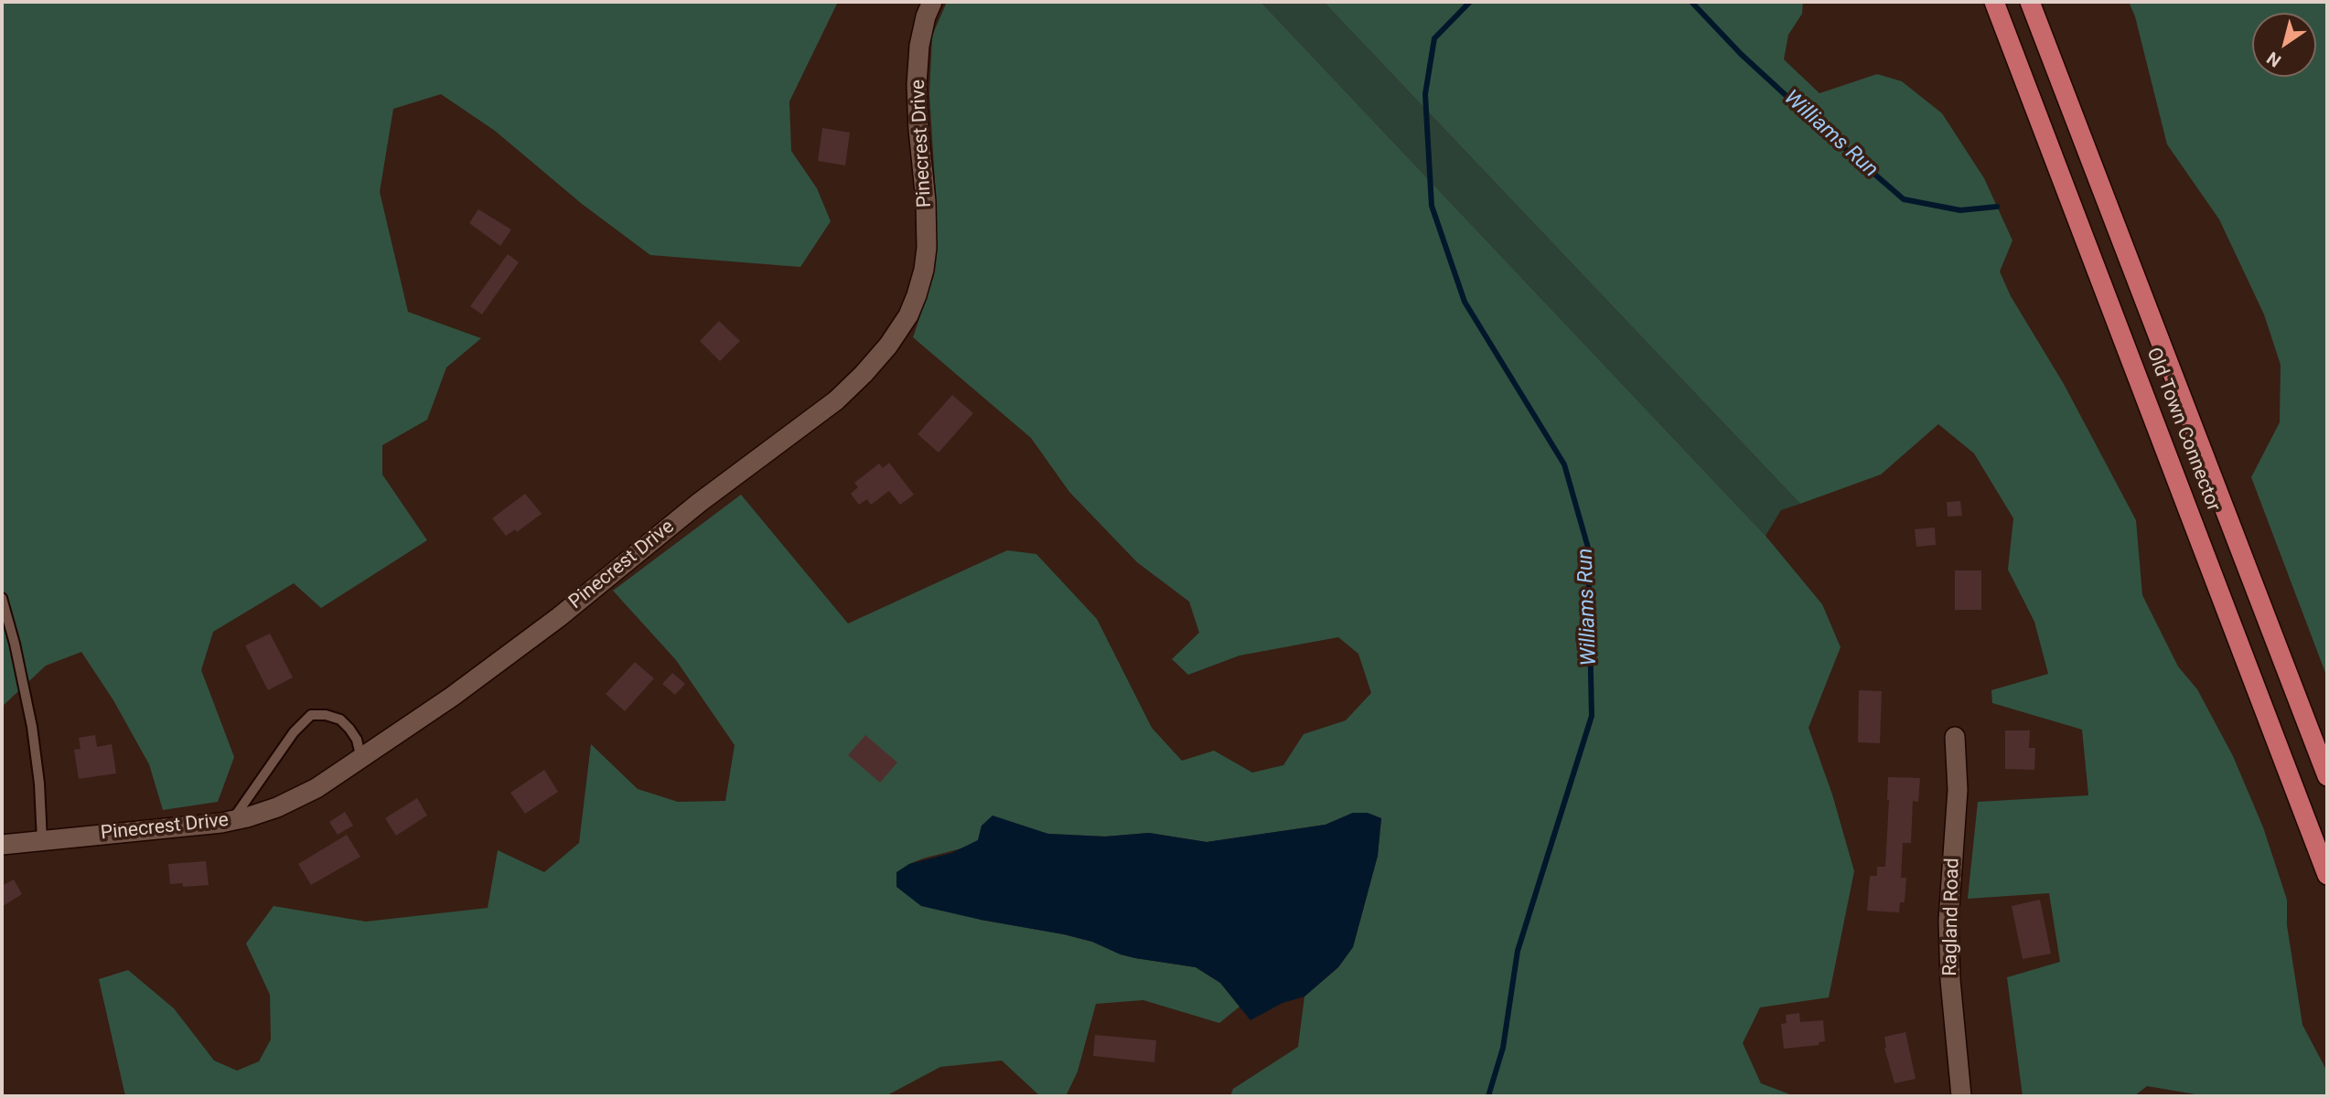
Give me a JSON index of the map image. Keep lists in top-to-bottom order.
{
  "streets": {
    "highway": ["Old Town Connector"],
    "street": ["Pinecrest Drive", "Ragland Road"]
  },
  "water": ["Williams Run"],
  "north": "bottom left"
}
